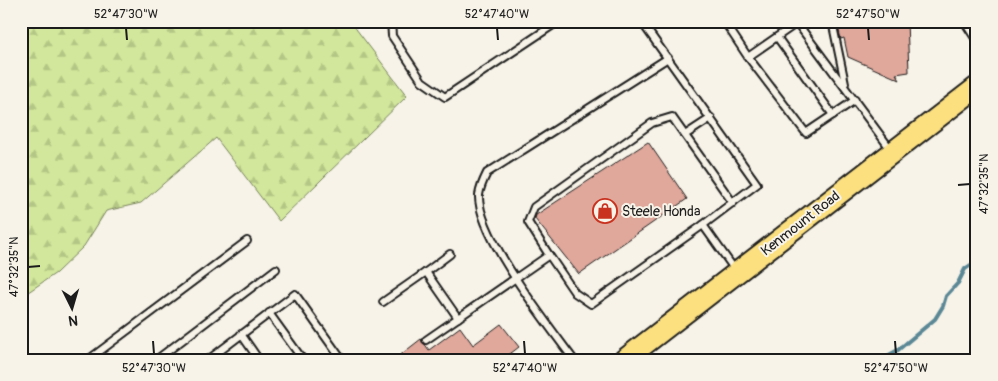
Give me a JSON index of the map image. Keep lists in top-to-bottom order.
{
  "streets": {
    "main road": ["Kenmount Road"]
  },
  "places": {
    "shop": ["Steele Honda"]
  },
  "north": "bottom",
  "coordinates": [
    "52°47'30\"W",
    "52°47'40\"W",
    "52°47'50\"W",
    "47°32'35\"N"
  ]
}
